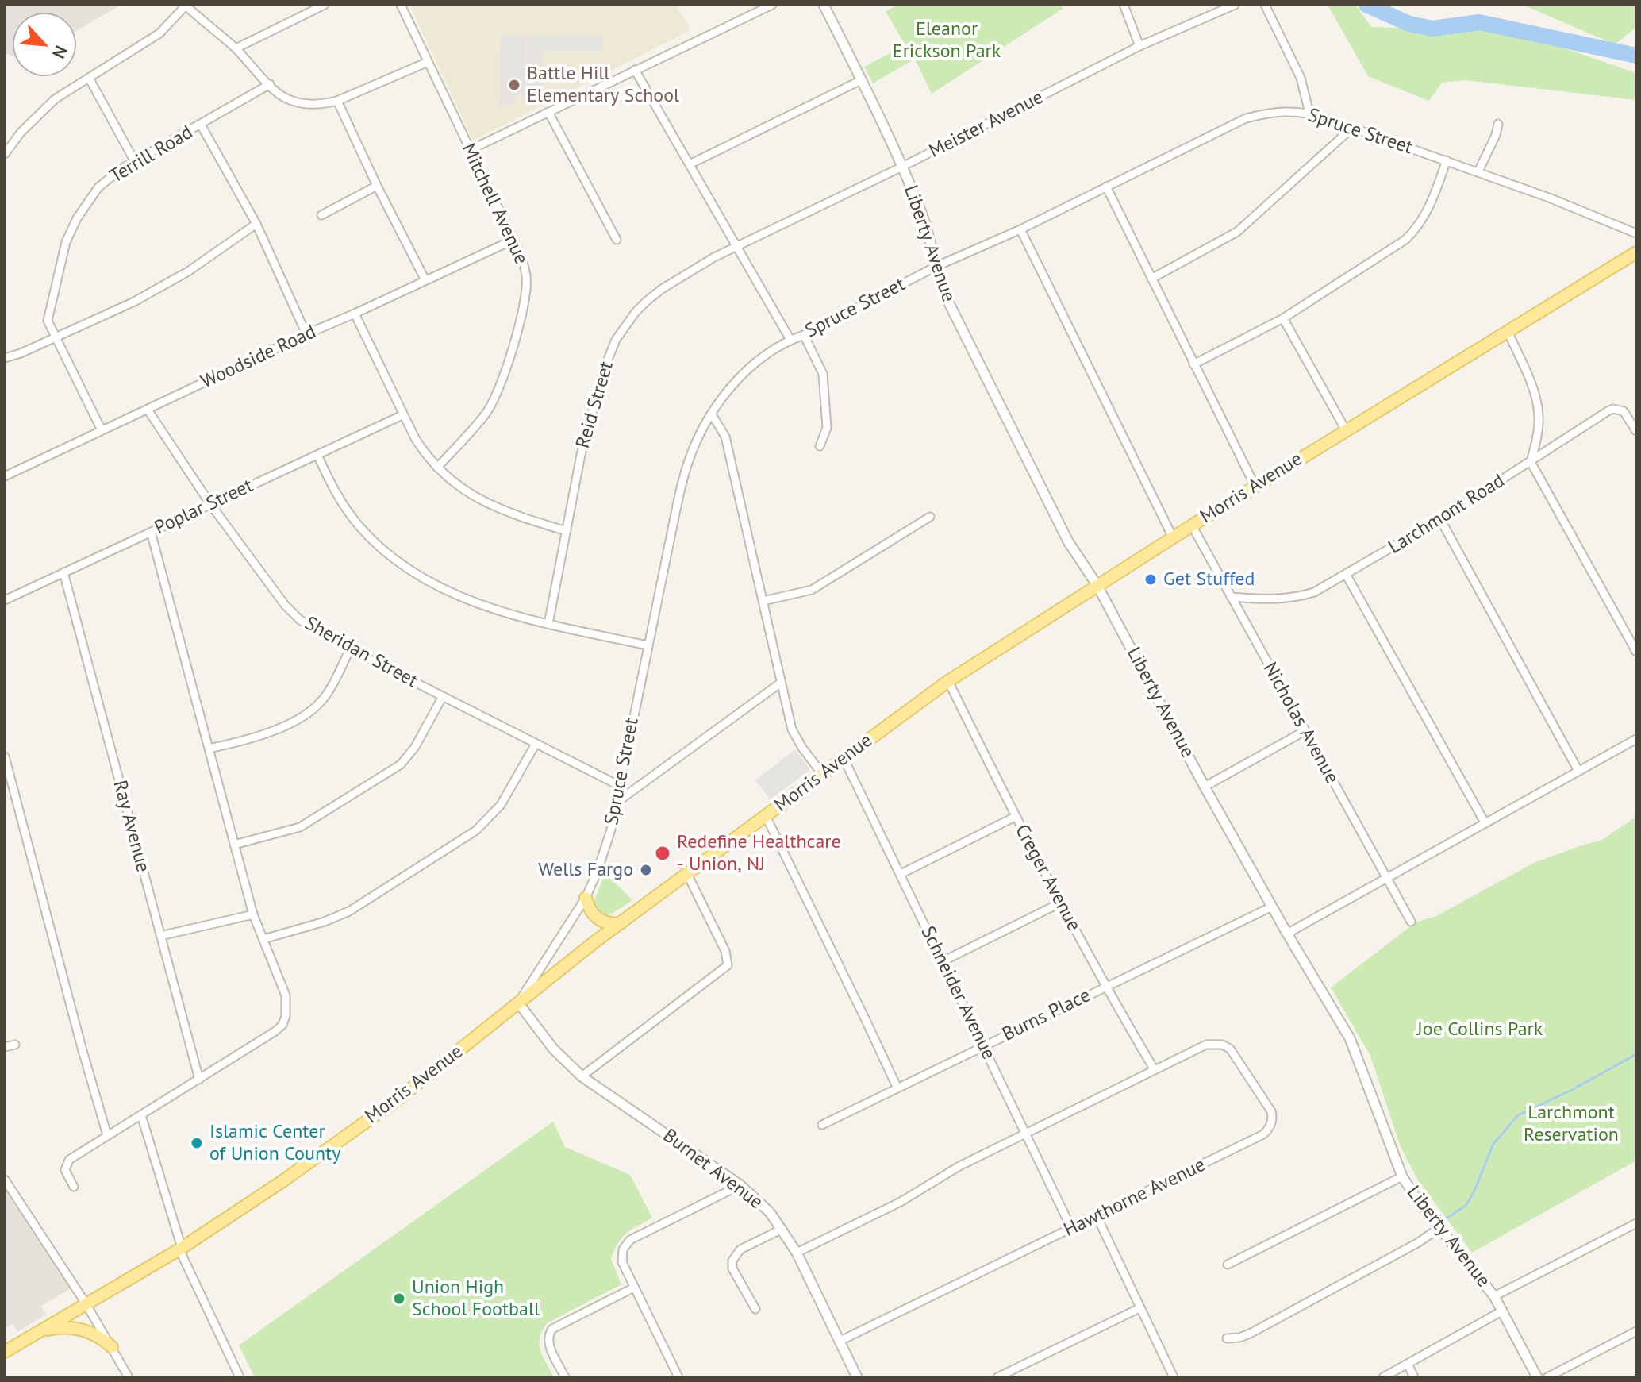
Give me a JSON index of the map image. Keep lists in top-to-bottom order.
{
  "streets": {
    "main road": ["Morris Avenue"],
    "street": [
      "Meister Avenue",
      "Spruce Street",
      "Terrill Road",
      "Mitchell Avenue",
      "Liberty Avenue",
      "Woodside Road",
      "Reid Street",
      "Poplar Street",
      "Larchmont Road",
      "Sheridan Street",
      "Nicholas Avenue",
      "Ray Avenue",
      "Creger Avenue",
      "Schneider Avenue",
      "Burns Place",
      "Burnet Avenue",
      "Hawthorne Avenue"
    ]
  },
  "crossings": [
    ["Meister Avenue", "Liberty Avenue"],
    ["Meister Avenue", "Reid Street"],
    ["Spruce Street", "Liberty Avenue"],
    ["Spruce Street", "Morris Avenue"],
    ["Spruce Street", "Sheridan Street"],
    ["Spruce Street", "Burnet Avenue"],
    ["Terrill Road", "Woodside Road"],
    ["Mitchell Avenue", "Woodside Road"],
    ["Liberty Avenue", "Morris Avenue"],
    ["Liberty Avenue", "Burns Place"],
    ["Woodside Road", "Sheridan Street"],
    ["Morris Avenue", "Nicholas Avenue"],
    ["Morris Avenue", "Creger Avenue"],
    ["Morris Avenue", "Schneider Avenue"],
    ["Morris Avenue", "Burnet Avenue"],
    ["Poplar Street", "Sheridan Street"],
    ["Poplar Street", "Ray Avenue"],
    ["Larchmont Road", "Nicholas Avenue"],
    ["Creger Avenue", "Burns Place"],
    ["Creger Avenue", "Hawthorne Avenue"],
    ["Schneider Avenue", "Burns Place"],
    ["Schneider Avenue", "Hawthorne Avenue"],
    ["Burnet Avenue", "Hawthorne Avenue"]
  ],
  "parks": ["Eleanor Erickson Park", "Joe Collins Park", "Larchmont Reservation"],
  "places": [
    "Battle Hill Elementary School",
    "Get Stuffed",
    "Redefine Healthcare - Union, NJ",
    "Wells Fargo",
    "Islamic Center of Union County",
    "Union High School Football"
  ],
  "north": "bottom right"
}
